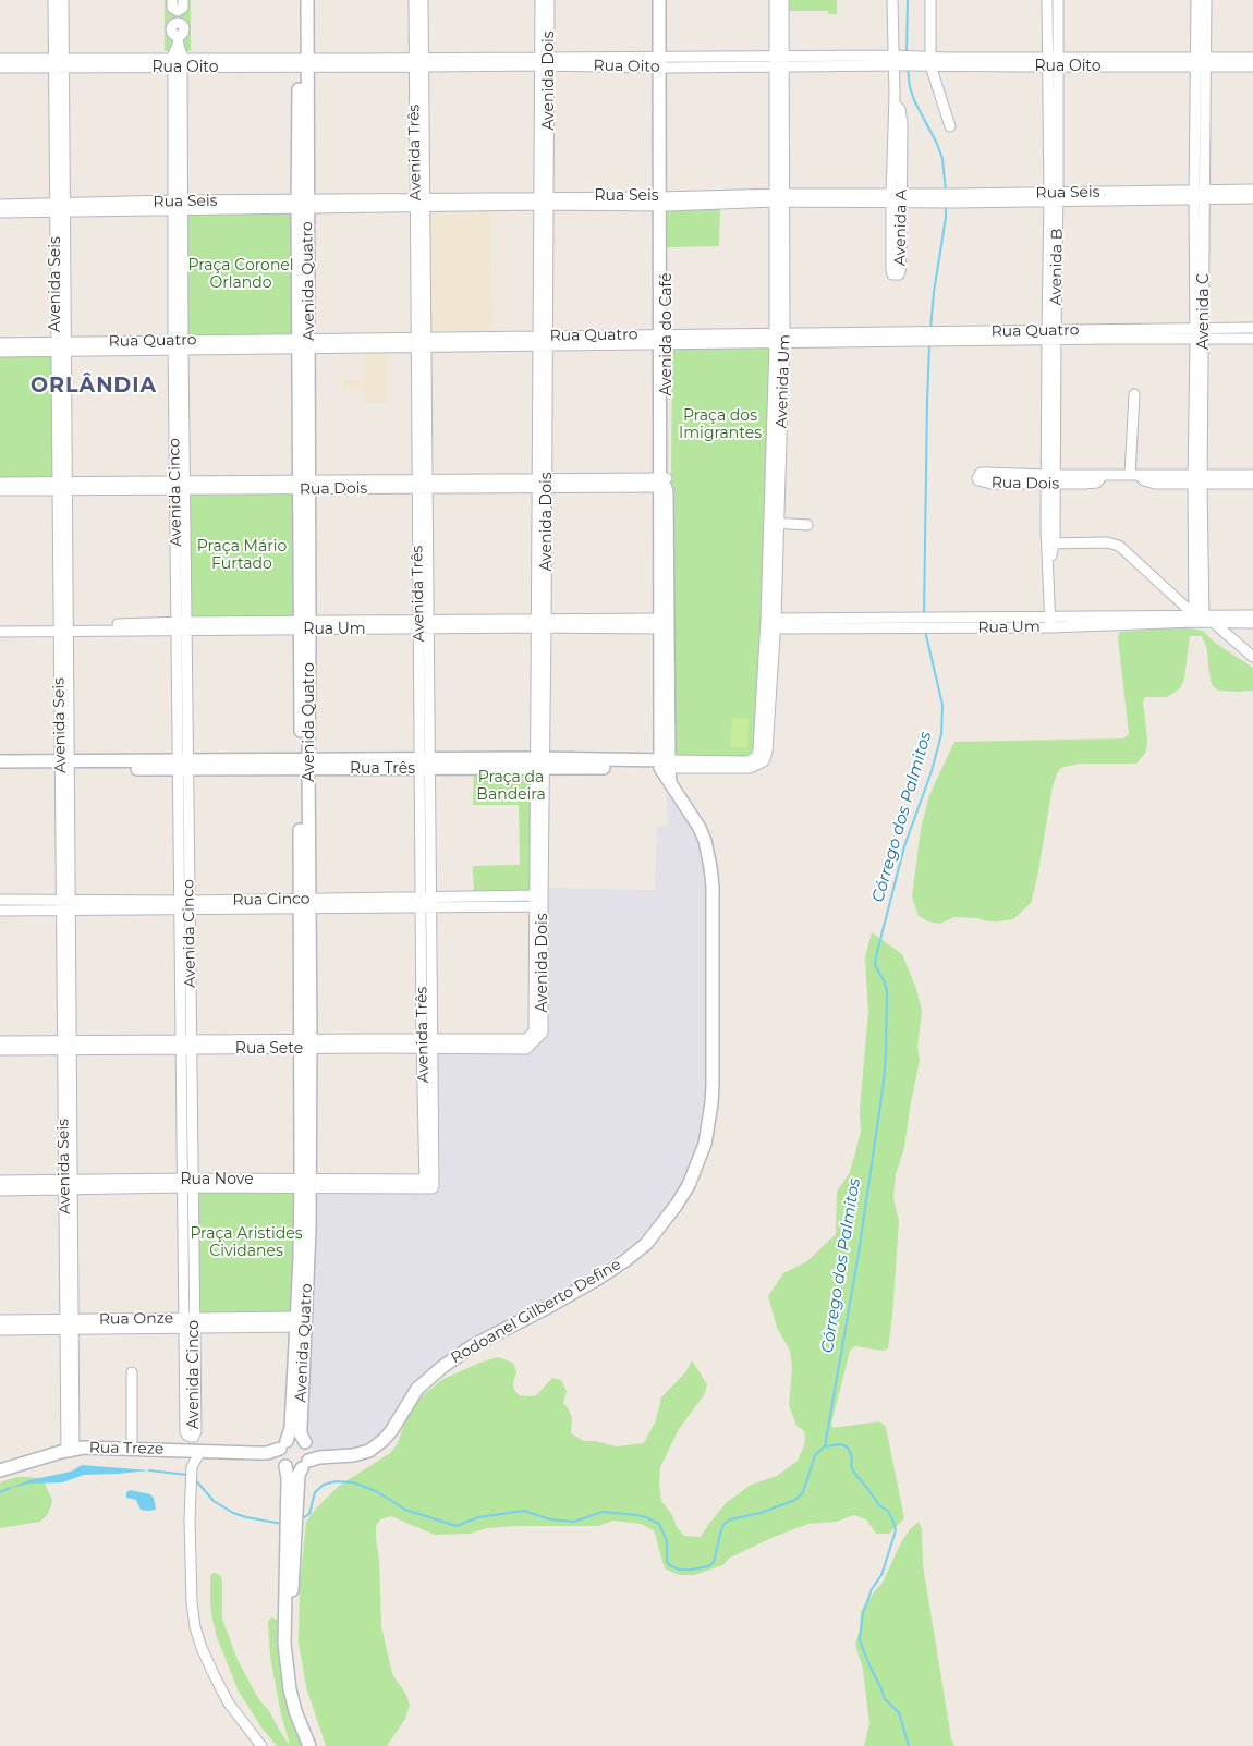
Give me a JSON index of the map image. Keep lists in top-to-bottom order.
{
  "streets": {
    "main road": [
      "Avenida Quatro",
      "Avenida do Café",
      "Rua Três",
      "Rodoanel Gilberto Define",
      "Rua Treze"
    ],
    "street": [
      "Rua Oito",
      "Avenida Dois",
      "Avenida Três",
      "Rua Seis",
      "Avenida A",
      "Avenida B",
      "Avenida Seis",
      "Avenida C",
      "Rua Quatro",
      "Avenida Um",
      "Rua Dois",
      "Avenida Cinco",
      "Rua Um",
      "Rua Cinco",
      "Rua Sete",
      "Rua Nove",
      "Rua Onze"
    ]
  },
  "crossings": [
    ["Rua Oito", "Avenida Dois"],
    ["Rua Oito", "Avenida Três"],
    ["Rua Oito", "Avenida A"],
    ["Rua Oito", "Avenida B"],
    ["Rua Oito", "Avenida Quatro"],
    ["Rua Oito", "Avenida Seis"],
    ["Rua Oito", "Avenida C"],
    ["Rua Oito", "Avenida do Café"],
    ["Rua Oito", "Avenida Um"],
    ["Rua Oito", "Avenida Cinco"],
    ["Avenida Dois", "Rua Seis"],
    ["Avenida Dois", "Rua Quatro"],
    ["Avenida Dois", "Rua Dois"],
    ["Avenida Dois", "Rua Um"],
    ["Avenida Dois", "Rua Três"],
    ["Avenida Dois", "Rua Cinco"],
    ["Avenida Dois", "Rua Sete"],
    ["Avenida Três", "Rua Seis"],
    ["Avenida Três", "Rua Quatro"],
    ["Avenida Três", "Rua Dois"],
    ["Avenida Três", "Rua Um"],
    ["Avenida Três", "Rua Três"],
    ["Avenida Três", "Rua Cinco"],
    ["Avenida Três", "Rua Sete"],
    ["Avenida Três", "Rua Nove"],
    ["Rua Seis", "Avenida A"],
    ["Rua Seis", "Avenida B"],
    ["Rua Seis", "Avenida Quatro"],
    ["Rua Seis", "Avenida Seis"],
    ["Rua Seis", "Avenida C"],
    ["Rua Seis", "Avenida do Café"],
    ["Rua Seis", "Avenida Um"],
    ["Rua Seis", "Avenida Cinco"],
    ["Avenida B", "Rua Quatro"],
    ["Avenida B", "Rua Dois"],
    ["Avenida B", "Rua Um"],
    ["Avenida Quatro", "Rua Quatro"],
    ["Avenida Quatro", "Rua Dois"],
    ["Avenida Quatro", "Rua Um"],
    ["Avenida Quatro", "Rua Três"],
    ["Avenida Quatro", "Rua Cinco"],
    ["Avenida Quatro", "Rua Sete"],
    ["Avenida Quatro", "Rua Nove"],
    ["Avenida Quatro", "Rodoanel Gilberto Define"],
    ["Avenida Quatro", "Rua Onze"],
    ["Avenida Quatro", "Rua Treze"],
    ["Avenida Seis", "Rua Quatro"],
    ["Avenida Seis", "Rua Dois"],
    ["Avenida Seis", "Rua Um"],
    ["Avenida Seis", "Rua Três"],
    ["Avenida Seis", "Rua Cinco"],
    ["Avenida Seis", "Rua Sete"],
    ["Avenida Seis", "Rua Nove"],
    ["Avenida Seis", "Rua Onze"],
    ["Avenida Seis", "Rua Treze"],
    ["Avenida C", "Rua Quatro"],
    ["Avenida C", "Rua Dois"],
    ["Avenida C", "Rua Um"],
    ["Rua Quatro", "Avenida do Café"],
    ["Rua Quatro", "Avenida Um"],
    ["Rua Quatro", "Avenida Cinco"],
    ["Avenida do Café", "Rua Dois"],
    ["Avenida do Café", "Rua Um"],
    ["Avenida do Café", "Rua Três"],
    ["Avenida do Café", "Rodoanel Gilberto Define"],
    ["Avenida Um", "Rua Um"],
    ["Avenida Um", "Rua Três"],
    ["Rua Dois", "Avenida Cinco"],
    ["Avenida Cinco", "Rua Um"],
    ["Avenida Cinco", "Rua Três"],
    ["Avenida Cinco", "Rua Cinco"],
    ["Avenida Cinco", "Rua Sete"],
    ["Avenida Cinco", "Rua Nove"],
    ["Avenida Cinco", "Rua Onze"],
    ["Rua Três", "Rodoanel Gilberto Define"],
    ["Rodoanel Gilberto Define", "Rua Treze"]
  ],
  "districts": ["ORLÂNDIA"],
  "water": ["Córrego dos Palmitos"],
  "parks": [
    "Praça Coronel Orlando",
    "Praça dos Imigrantes",
    "Praça Mário Furtado",
    "Praça da Bandeira",
    "Praça Aristides Cividanes"
  ]
}
